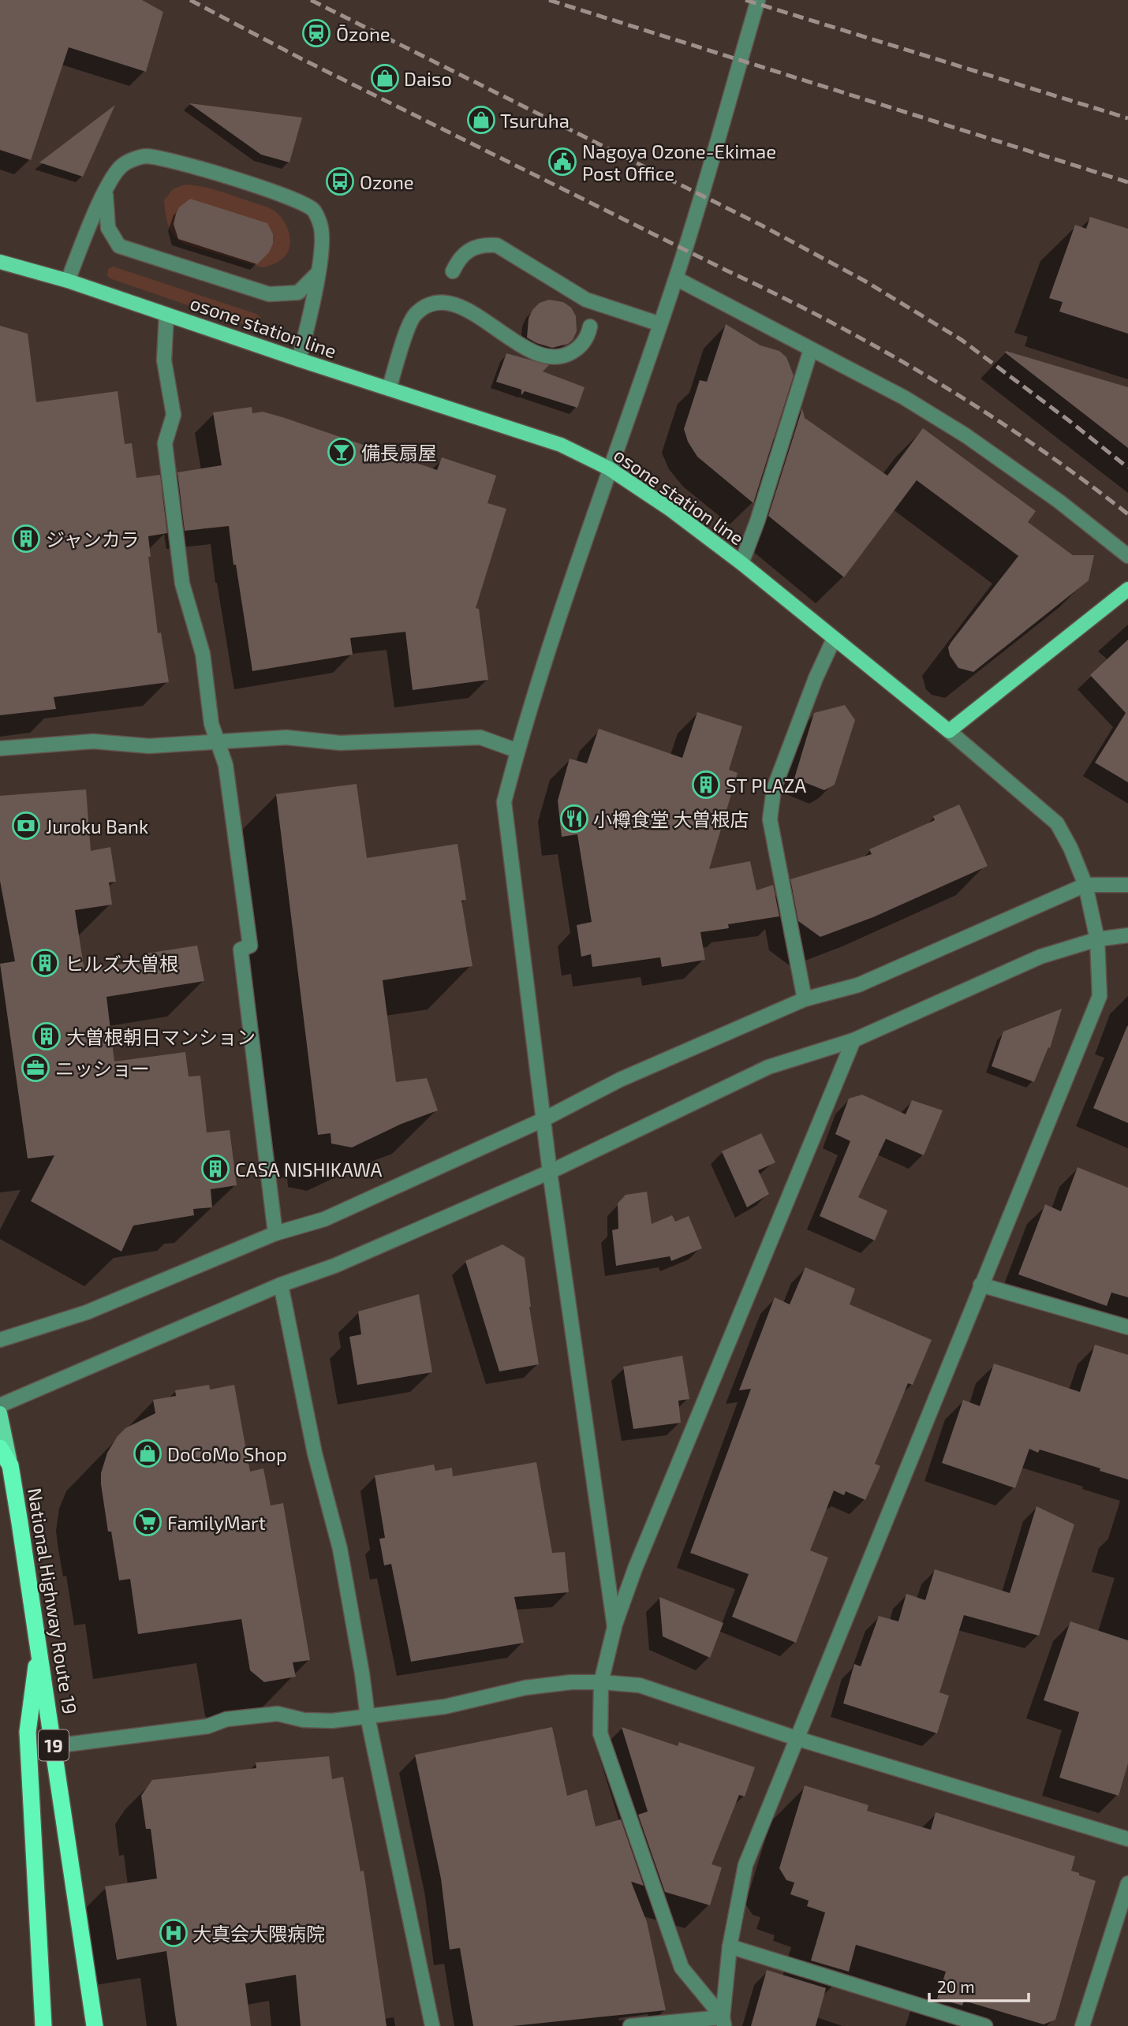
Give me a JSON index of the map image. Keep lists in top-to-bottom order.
{
  "streets": {
    "highway": ["National Highway Route 19", "19"],
    "main road": ["osone station line"]
  },
  "places": {
    "station": ["Ōzone"],
    "shop": ["Daiso", "Tsuruha", "DoCoMo Shop"],
    "public building": ["Nagoya Ozone-Ekimae Post Office"],
    "bus stop": ["Ozone"],
    "bar": ["備長扇屋"],
    "building": [
      "ジャンカラ",
      "ST PLAZA",
      "ヒルズ大曽根",
      "大曽根朝日マンション",
      "CASA NISHIKAWA"
    ],
    "restaurant": ["小樽食堂 大曽根店"],
    "bank": ["Juroku Bank"],
    "office": ["ニッショー"],
    "supermarket": ["FamilyMart"],
    "hospital": ["大真会大隈病院"]
  },
  "scale_bar": "20 m"
}
